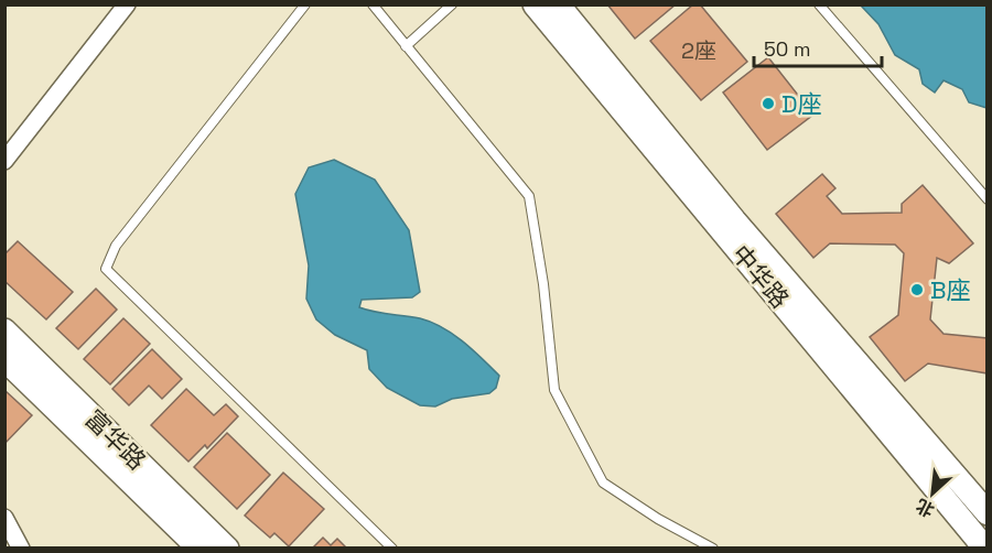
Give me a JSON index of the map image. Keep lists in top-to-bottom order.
{
  "streets": {
    "street": ["中华路", "富华路"]
  },
  "places": ["D座", "B座"],
  "house_numbers": ["2座"],
  "scale_bar": "50 m",
  "north": "bottom left"
}
